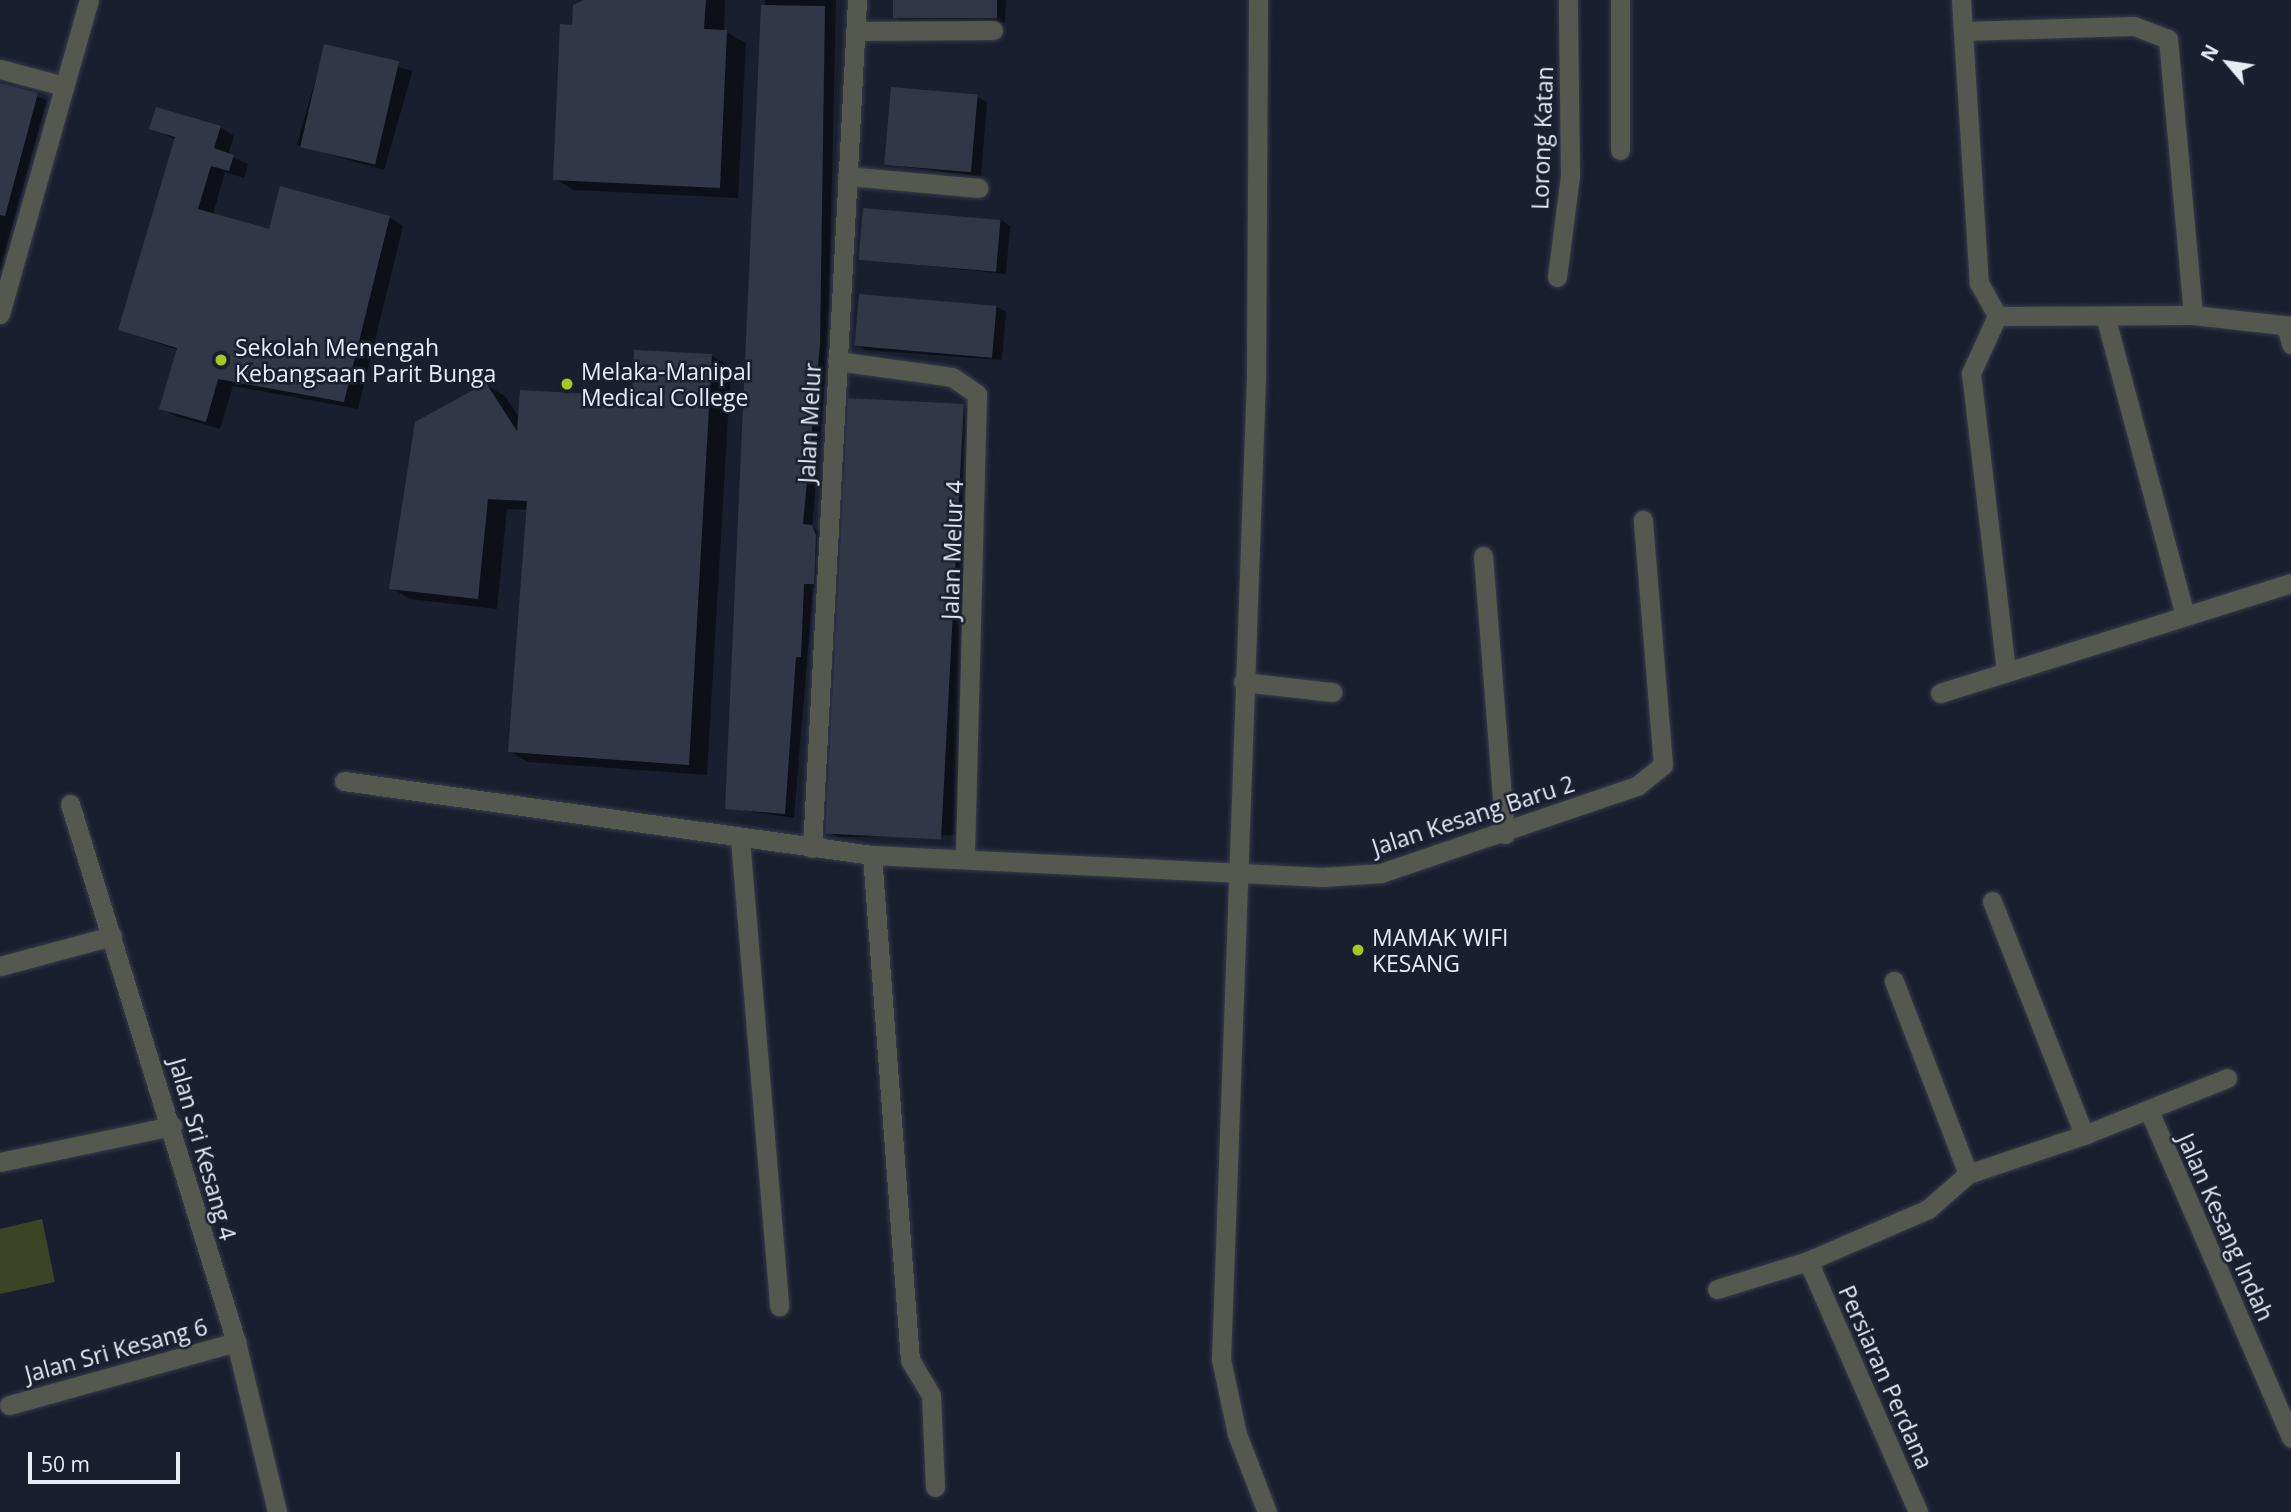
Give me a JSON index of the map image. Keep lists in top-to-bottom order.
{
  "streets": {
    "street": [
      "Lorong Katan",
      "Jalan Melur",
      "Jalan Melur 4",
      "Jalan Kesang Baru 2",
      "Jalan Sri Kesang 4",
      "Jalan Kesang Indah",
      "Jalan Sri Kesang 6",
      "Persiaran Perdana"
    ]
  },
  "crossings": [
    ["Jalan Melur", "Jalan Melur 4"],
    ["Jalan Sri Kesang 4", "Jalan Sri Kesang 6"]
  ],
  "places": ["Sekolah Menengah Kebangsaan Parit Bunga", "Melaka-Manipal Medical College", "MAMAK WIFI KESANG"],
  "scale_bar": "50 m",
  "north": "top left"
}
